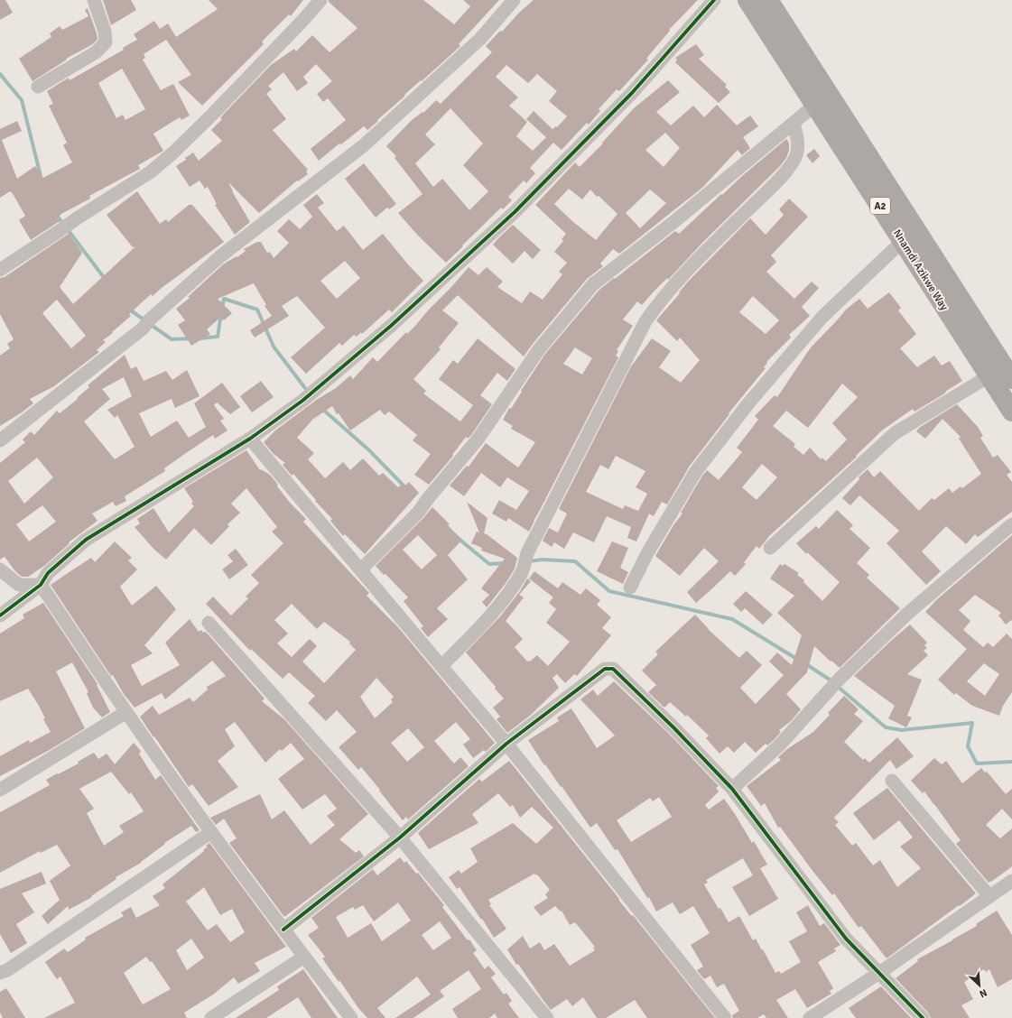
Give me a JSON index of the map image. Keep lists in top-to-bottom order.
{
  "streets": {
    "highway": ["A2", "Nnamdi Azikwe Way"]
  },
  "north": "bottom right"
}
